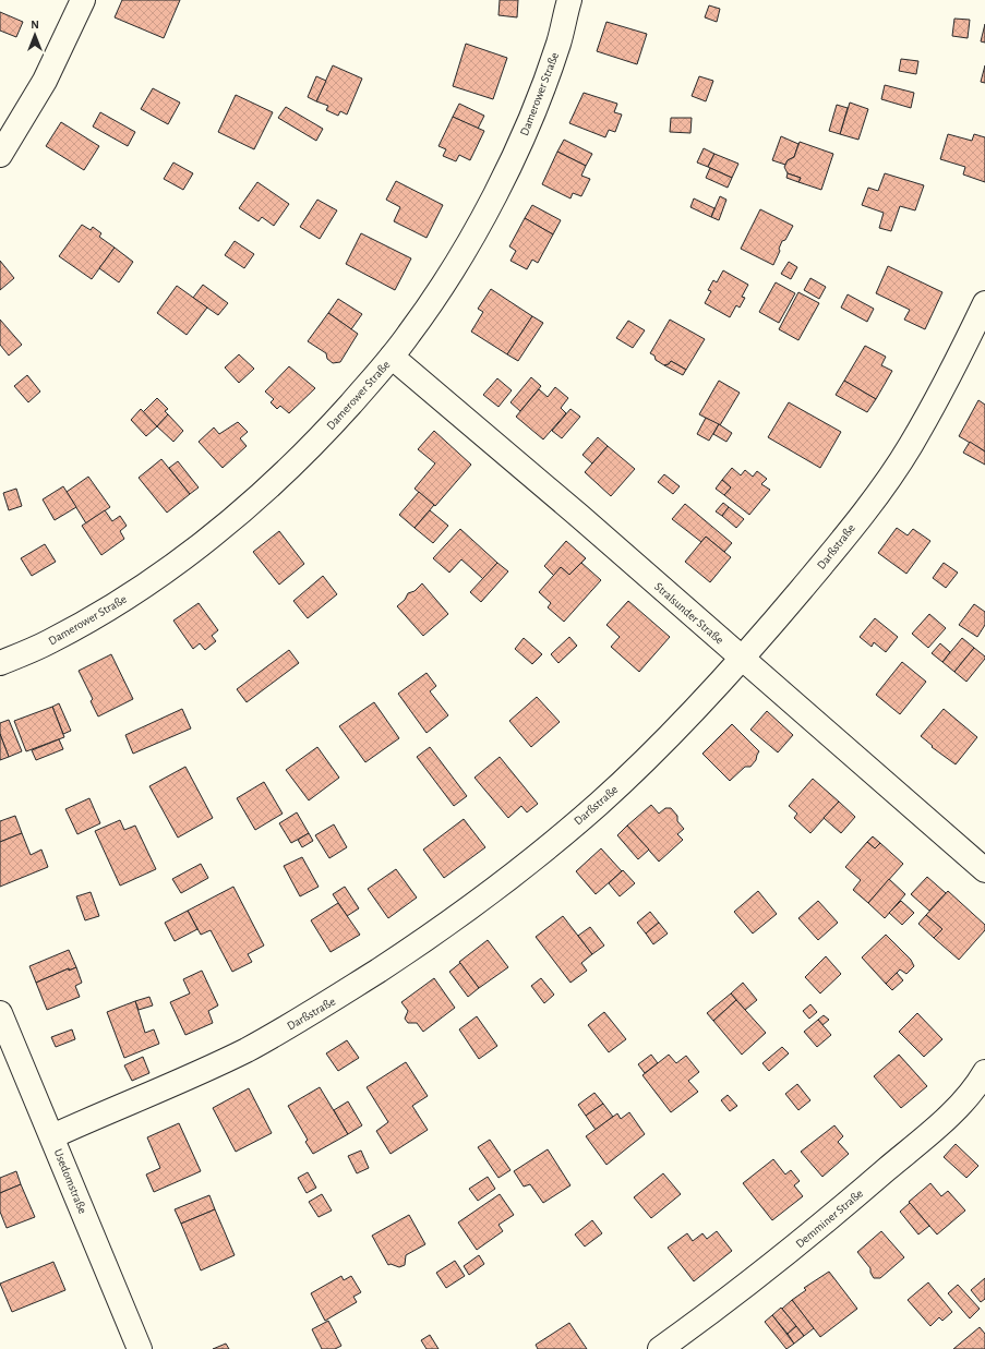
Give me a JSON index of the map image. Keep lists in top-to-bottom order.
{
  "streets": {
    "street": [
      "Damerower Straße",
      "Darßstraße",
      "Stralsunder Straße",
      "Usedomstraße",
      "Demminer Straße"
    ]
  },
  "crossings": [
    ["Damerower Straße", "Stralsunder Straße"],
    ["Darßstraße", "Stralsunder Straße"],
    ["Darßstraße", "Usedomstraße"]
  ],
  "north": "top"
}
